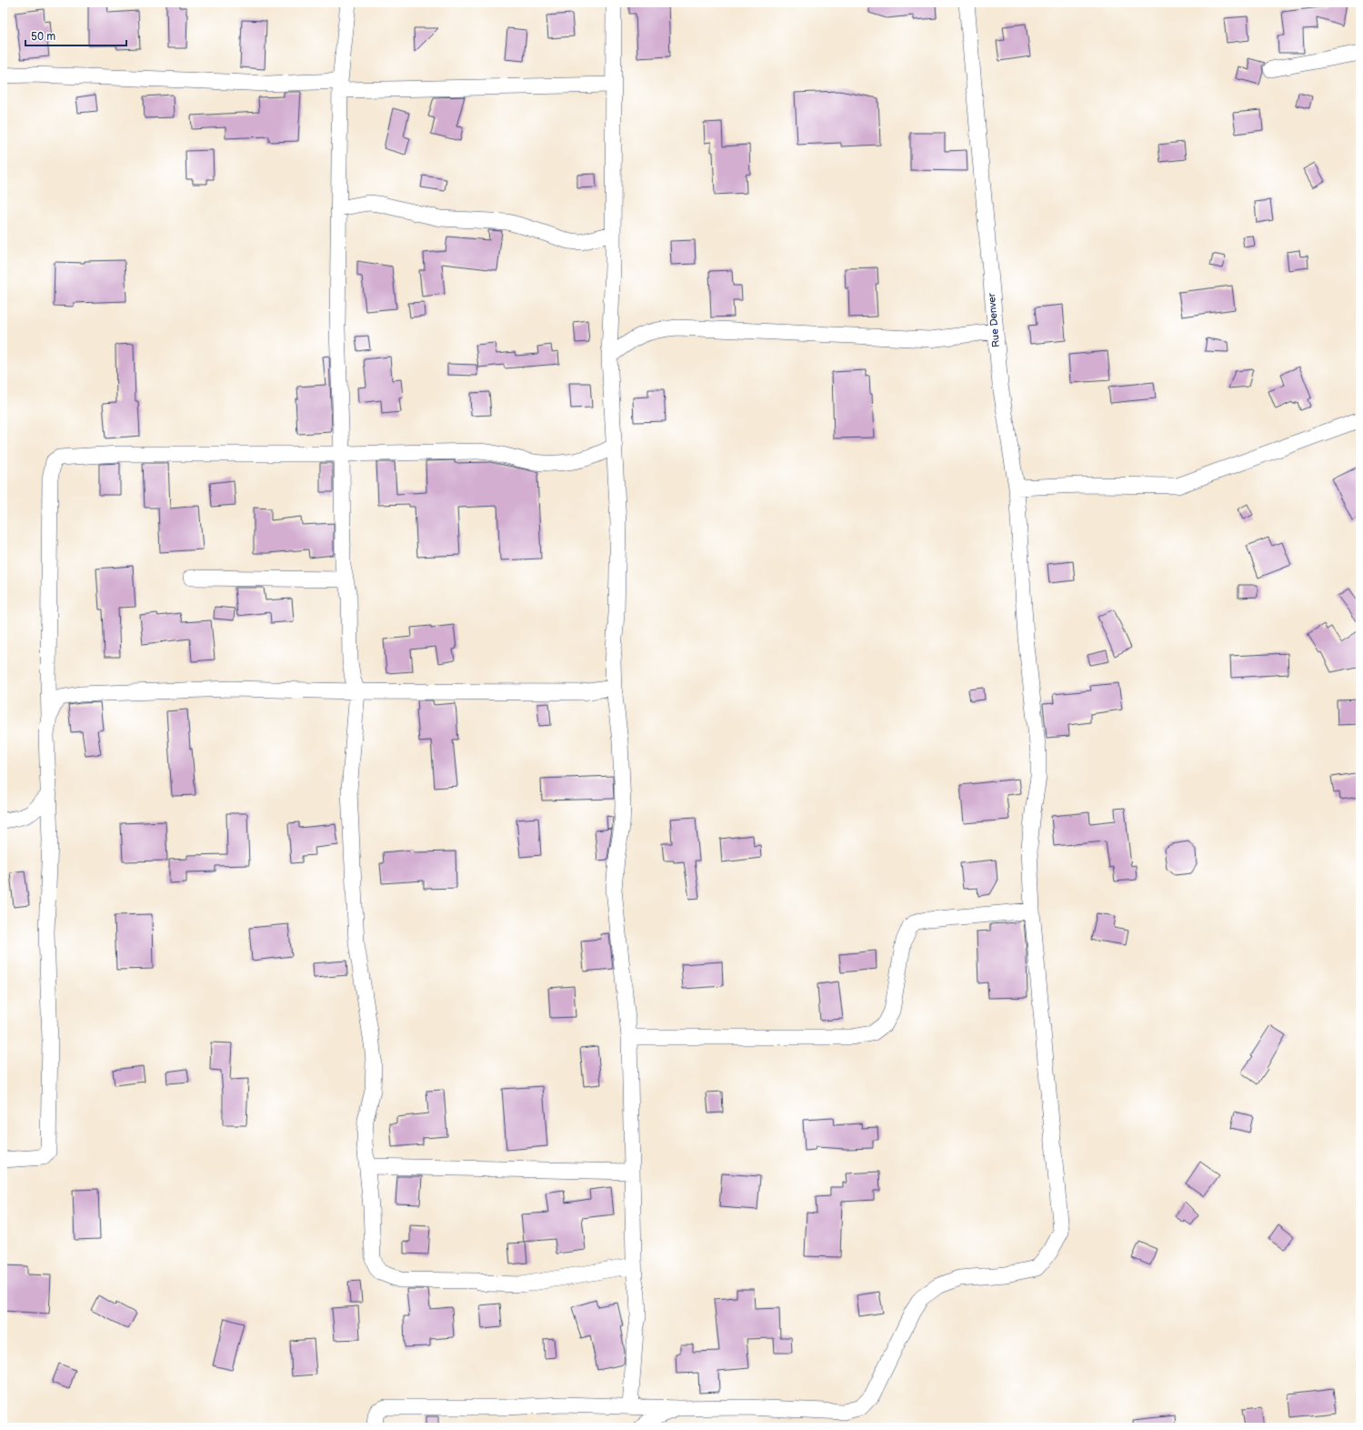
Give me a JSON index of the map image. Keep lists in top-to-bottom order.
{
  "streets": {
    "street": ["Rue Denver"]
  },
  "scale_bar": "50 m"
}
